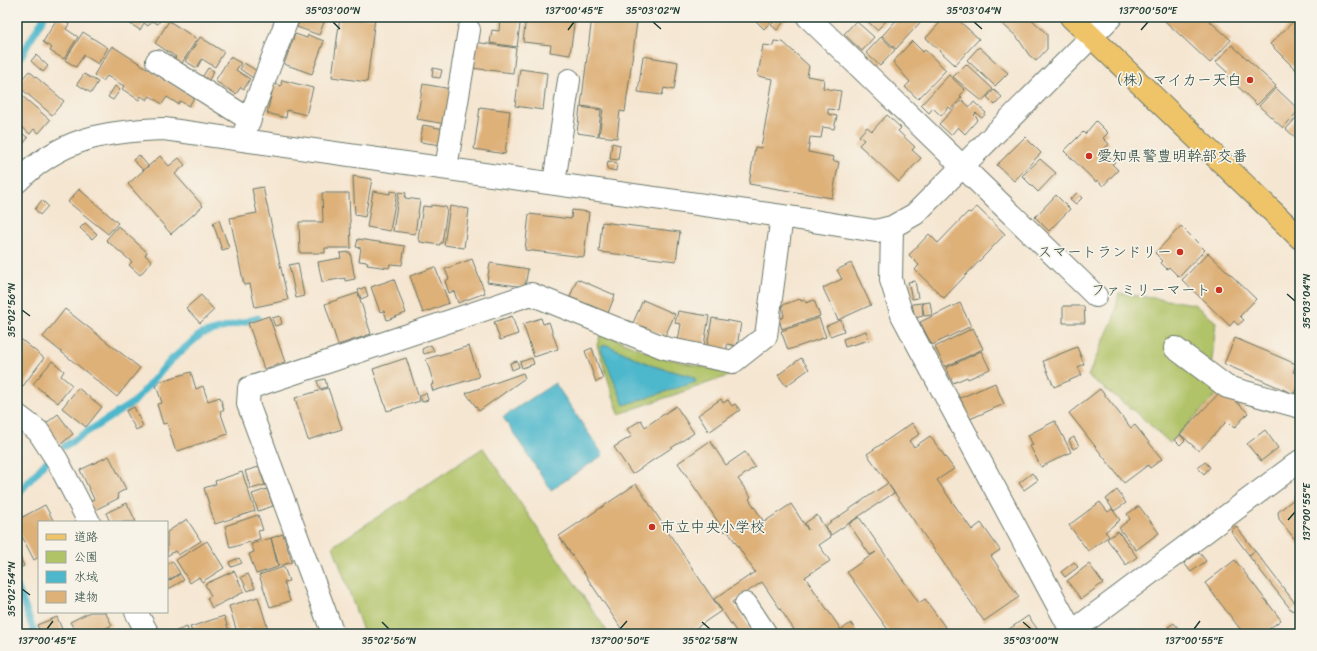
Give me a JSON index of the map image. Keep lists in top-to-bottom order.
{
  "places": [
    "（株）マイカー天白",
    "愛知県警豊明幹部交番",
    "スマートランドリー",
    "ファミリーマート",
    "市立中央小学校"
  ],
  "legend": [
    "道路",
    "公園",
    "水域",
    "建物"
  ],
  "coordinates": [
    "35°03'00\"N",
    "137°00'45\"E",
    "35°03'02\"N",
    "35°03'04\"N",
    "137°00'50\"E",
    "35°02'56\"N",
    "137°00'55\"E",
    "35°02'54\"N",
    "35°02'58\"N"
  ]
}
